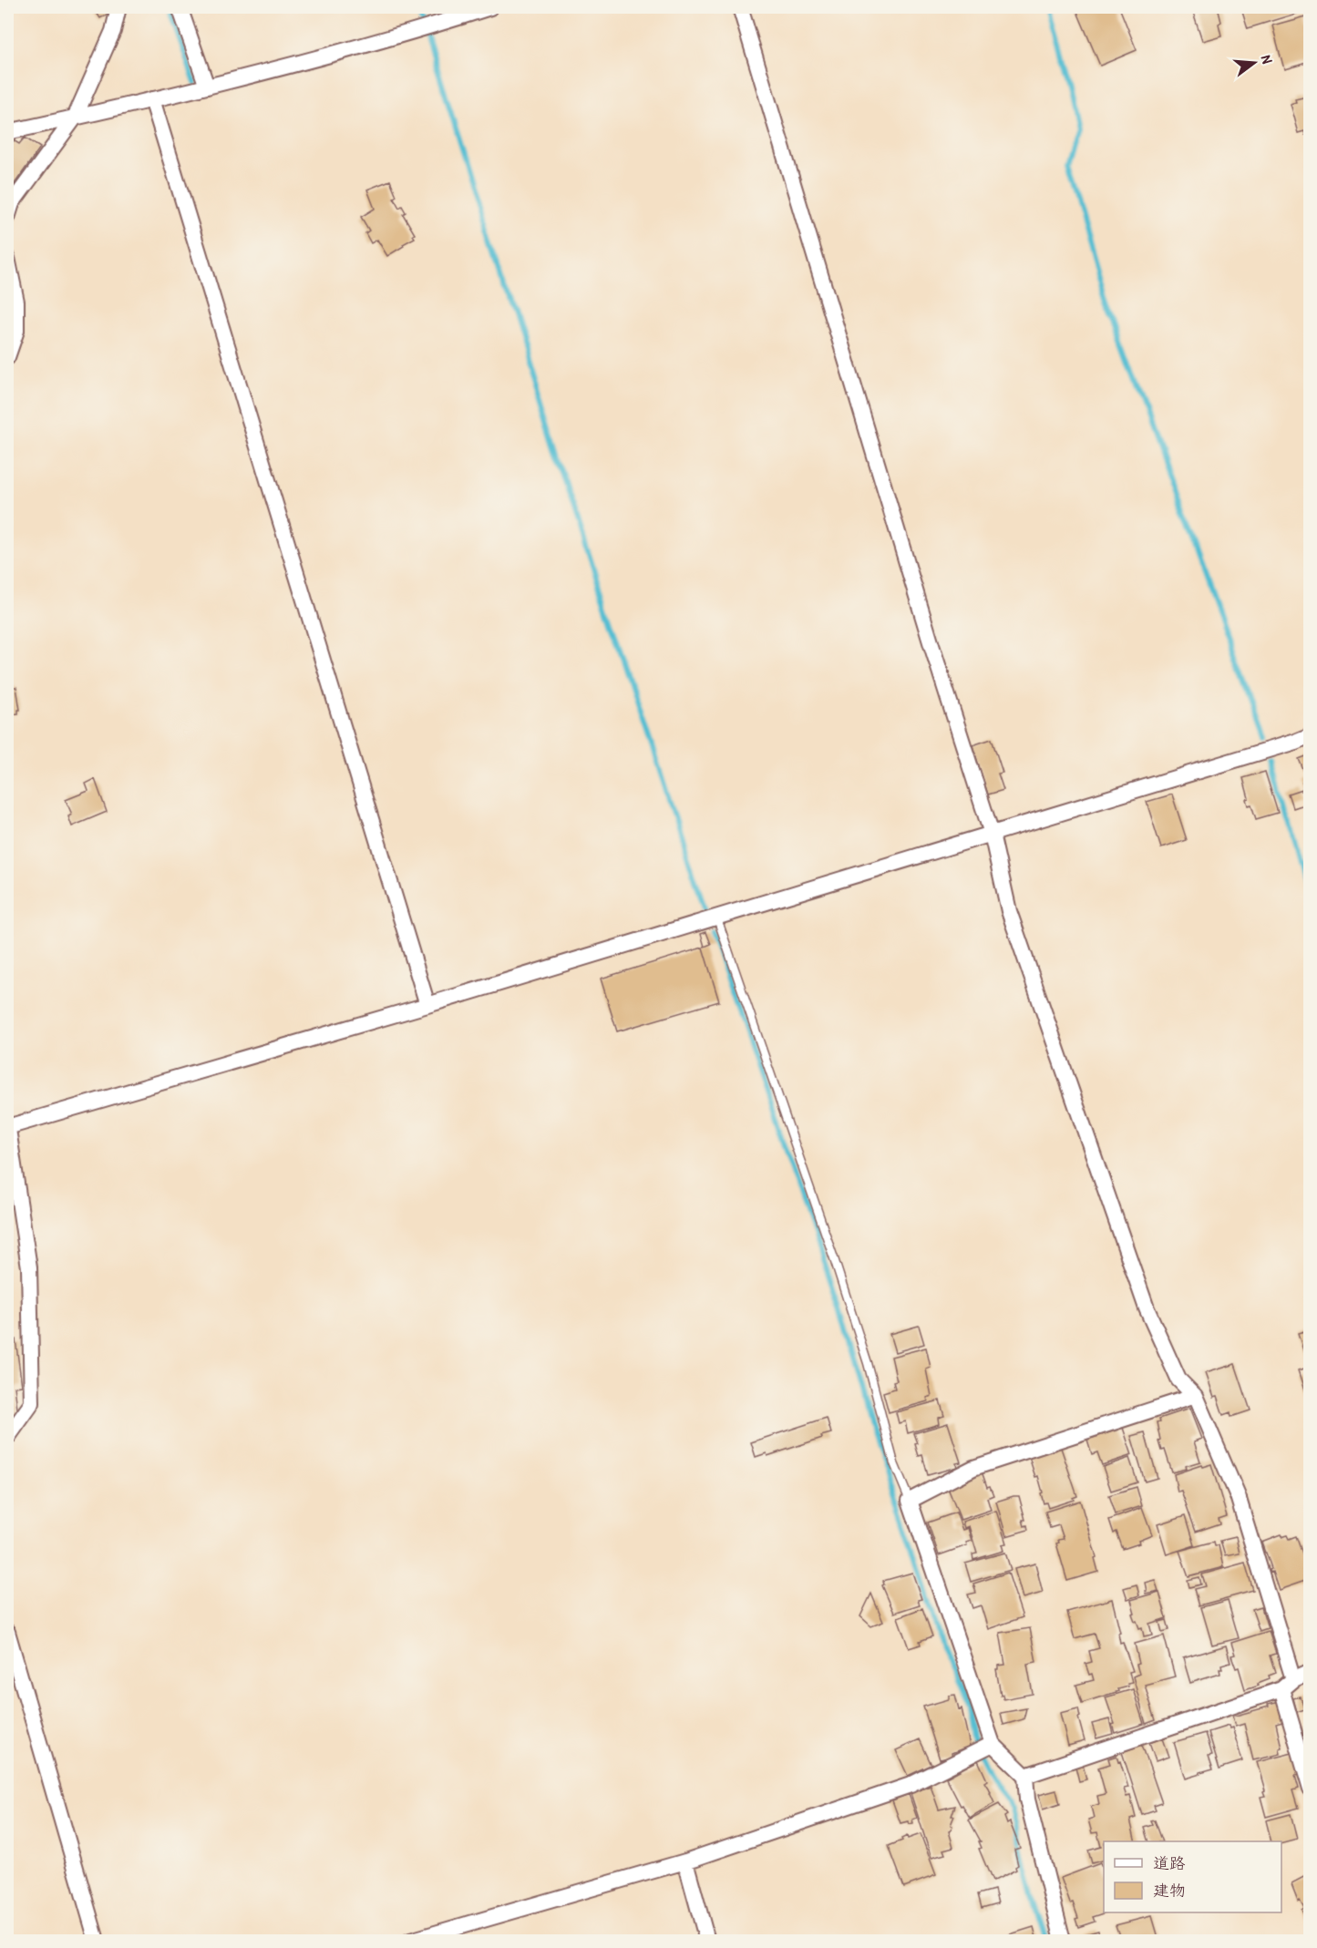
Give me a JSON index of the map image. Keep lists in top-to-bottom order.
{
  "legend": ["道路", "建物"],
  "north": "right"
}
